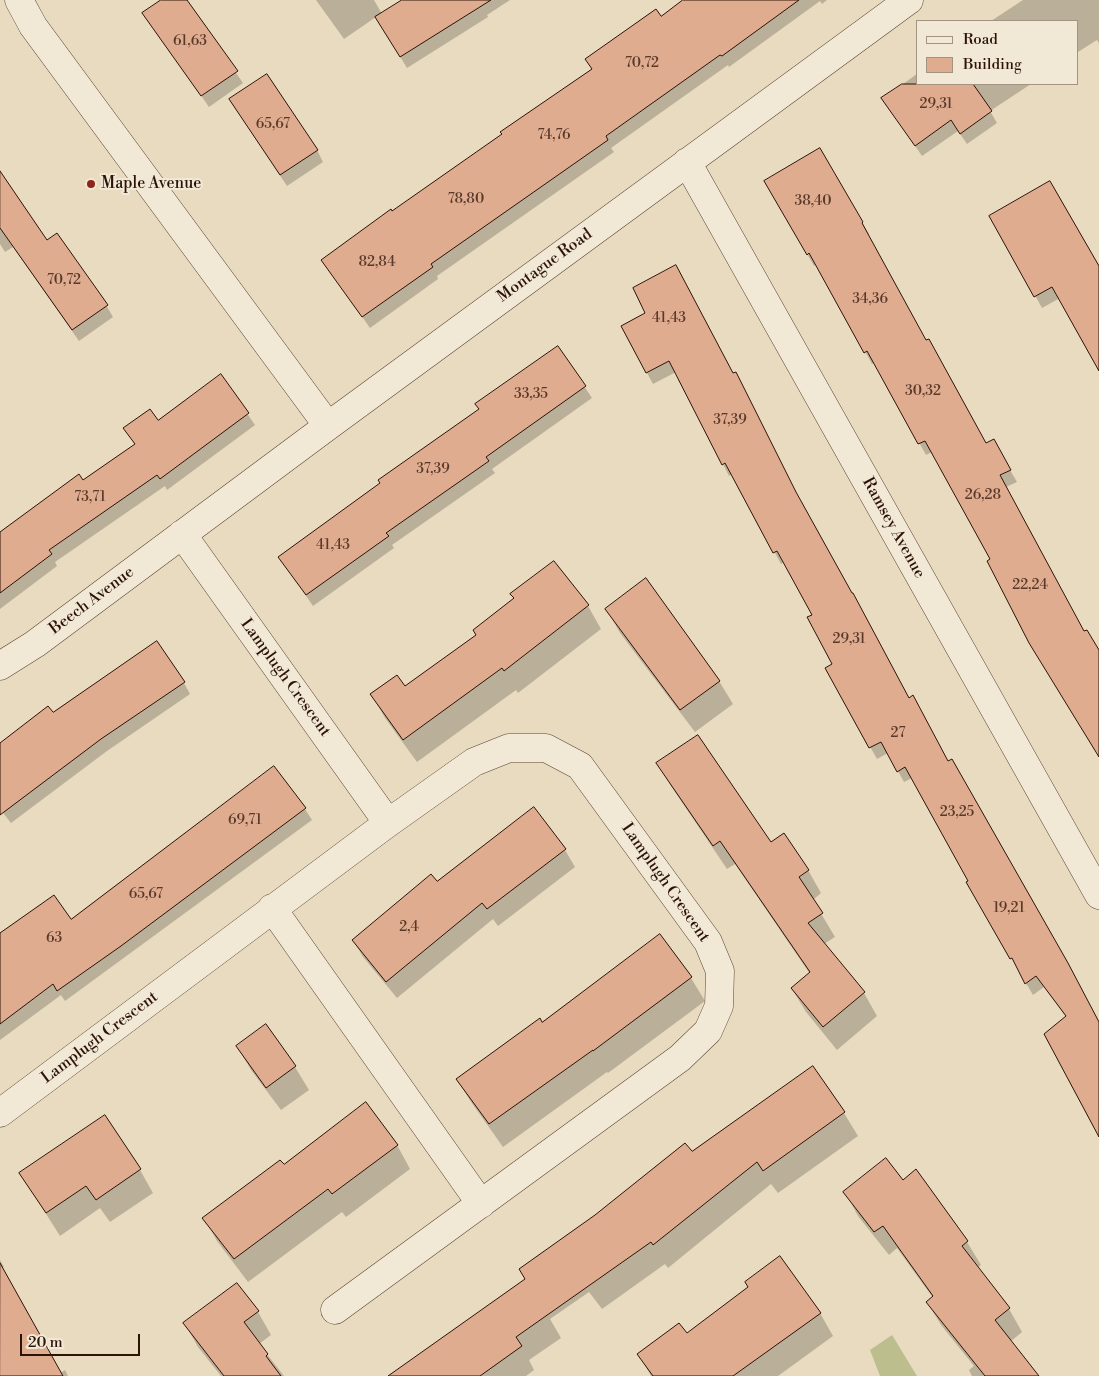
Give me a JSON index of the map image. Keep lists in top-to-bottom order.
{
  "streets": {
    "street": [
      "Montague Road",
      "Ramsey Avenue",
      "Beech Avenue",
      "Lamplugh Crescent"
    ]
  },
  "crossings": [
    ["Montague Road", "Ramsey Avenue"],
    ["Montague Road", "Beech Avenue"],
    ["Montague Road", "Lamplugh Crescent"],
    ["Beech Avenue", "Lamplugh Crescent"]
  ],
  "places": ["Maple Avenue"],
  "house_numbers": [
    "61,63",
    "70,72",
    "29,31",
    "65,67",
    "74,76",
    "78,80",
    "38,40",
    "82,84",
    "70,72",
    "34,36",
    "41,43",
    "30,32",
    "33,35",
    "37,39",
    "37,39",
    "26,28",
    "73,71",
    "41,43",
    "22,24",
    "29,31",
    "27",
    "23,25",
    "69,71",
    "65,67",
    "19,21",
    "2,4",
    "63"
  ],
  "legend": ["Road", "Building"],
  "scale_bar": "20 m"
}
